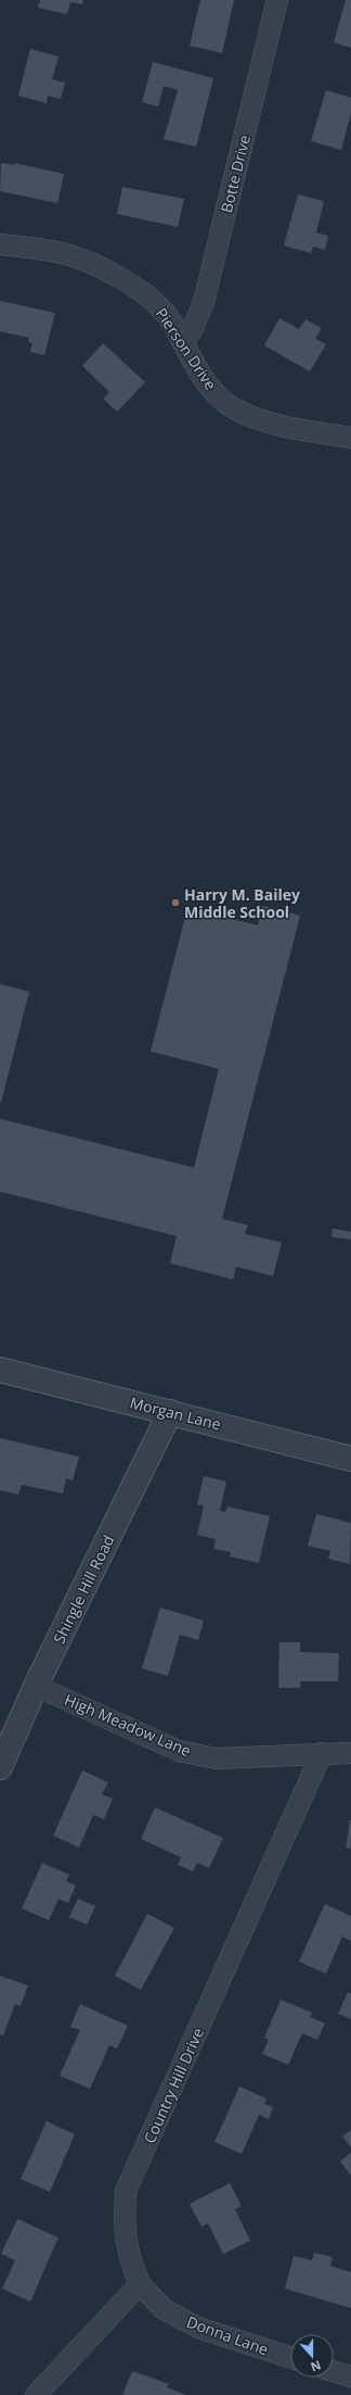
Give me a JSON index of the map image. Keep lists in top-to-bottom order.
{
  "streets": {
    "street": [
      "Botte Drive",
      "Pierson Drive",
      "Morgan Lane",
      "Shingle Hill Road",
      "High Meadow Lane",
      "Country Hill Drive",
      "Donna Lane"
    ]
  },
  "crossings": [
    ["Botte Drive", "Pierson Drive"],
    ["Morgan Lane", "Shingle Hill Road"],
    ["Shingle Hill Road", "High Meadow Lane"],
    ["High Meadow Lane", "Country Hill Drive"],
    ["Country Hill Drive", "Donna Lane"]
  ],
  "places": ["Harry M. Bailey Middle School"],
  "north": "bottom"
}
